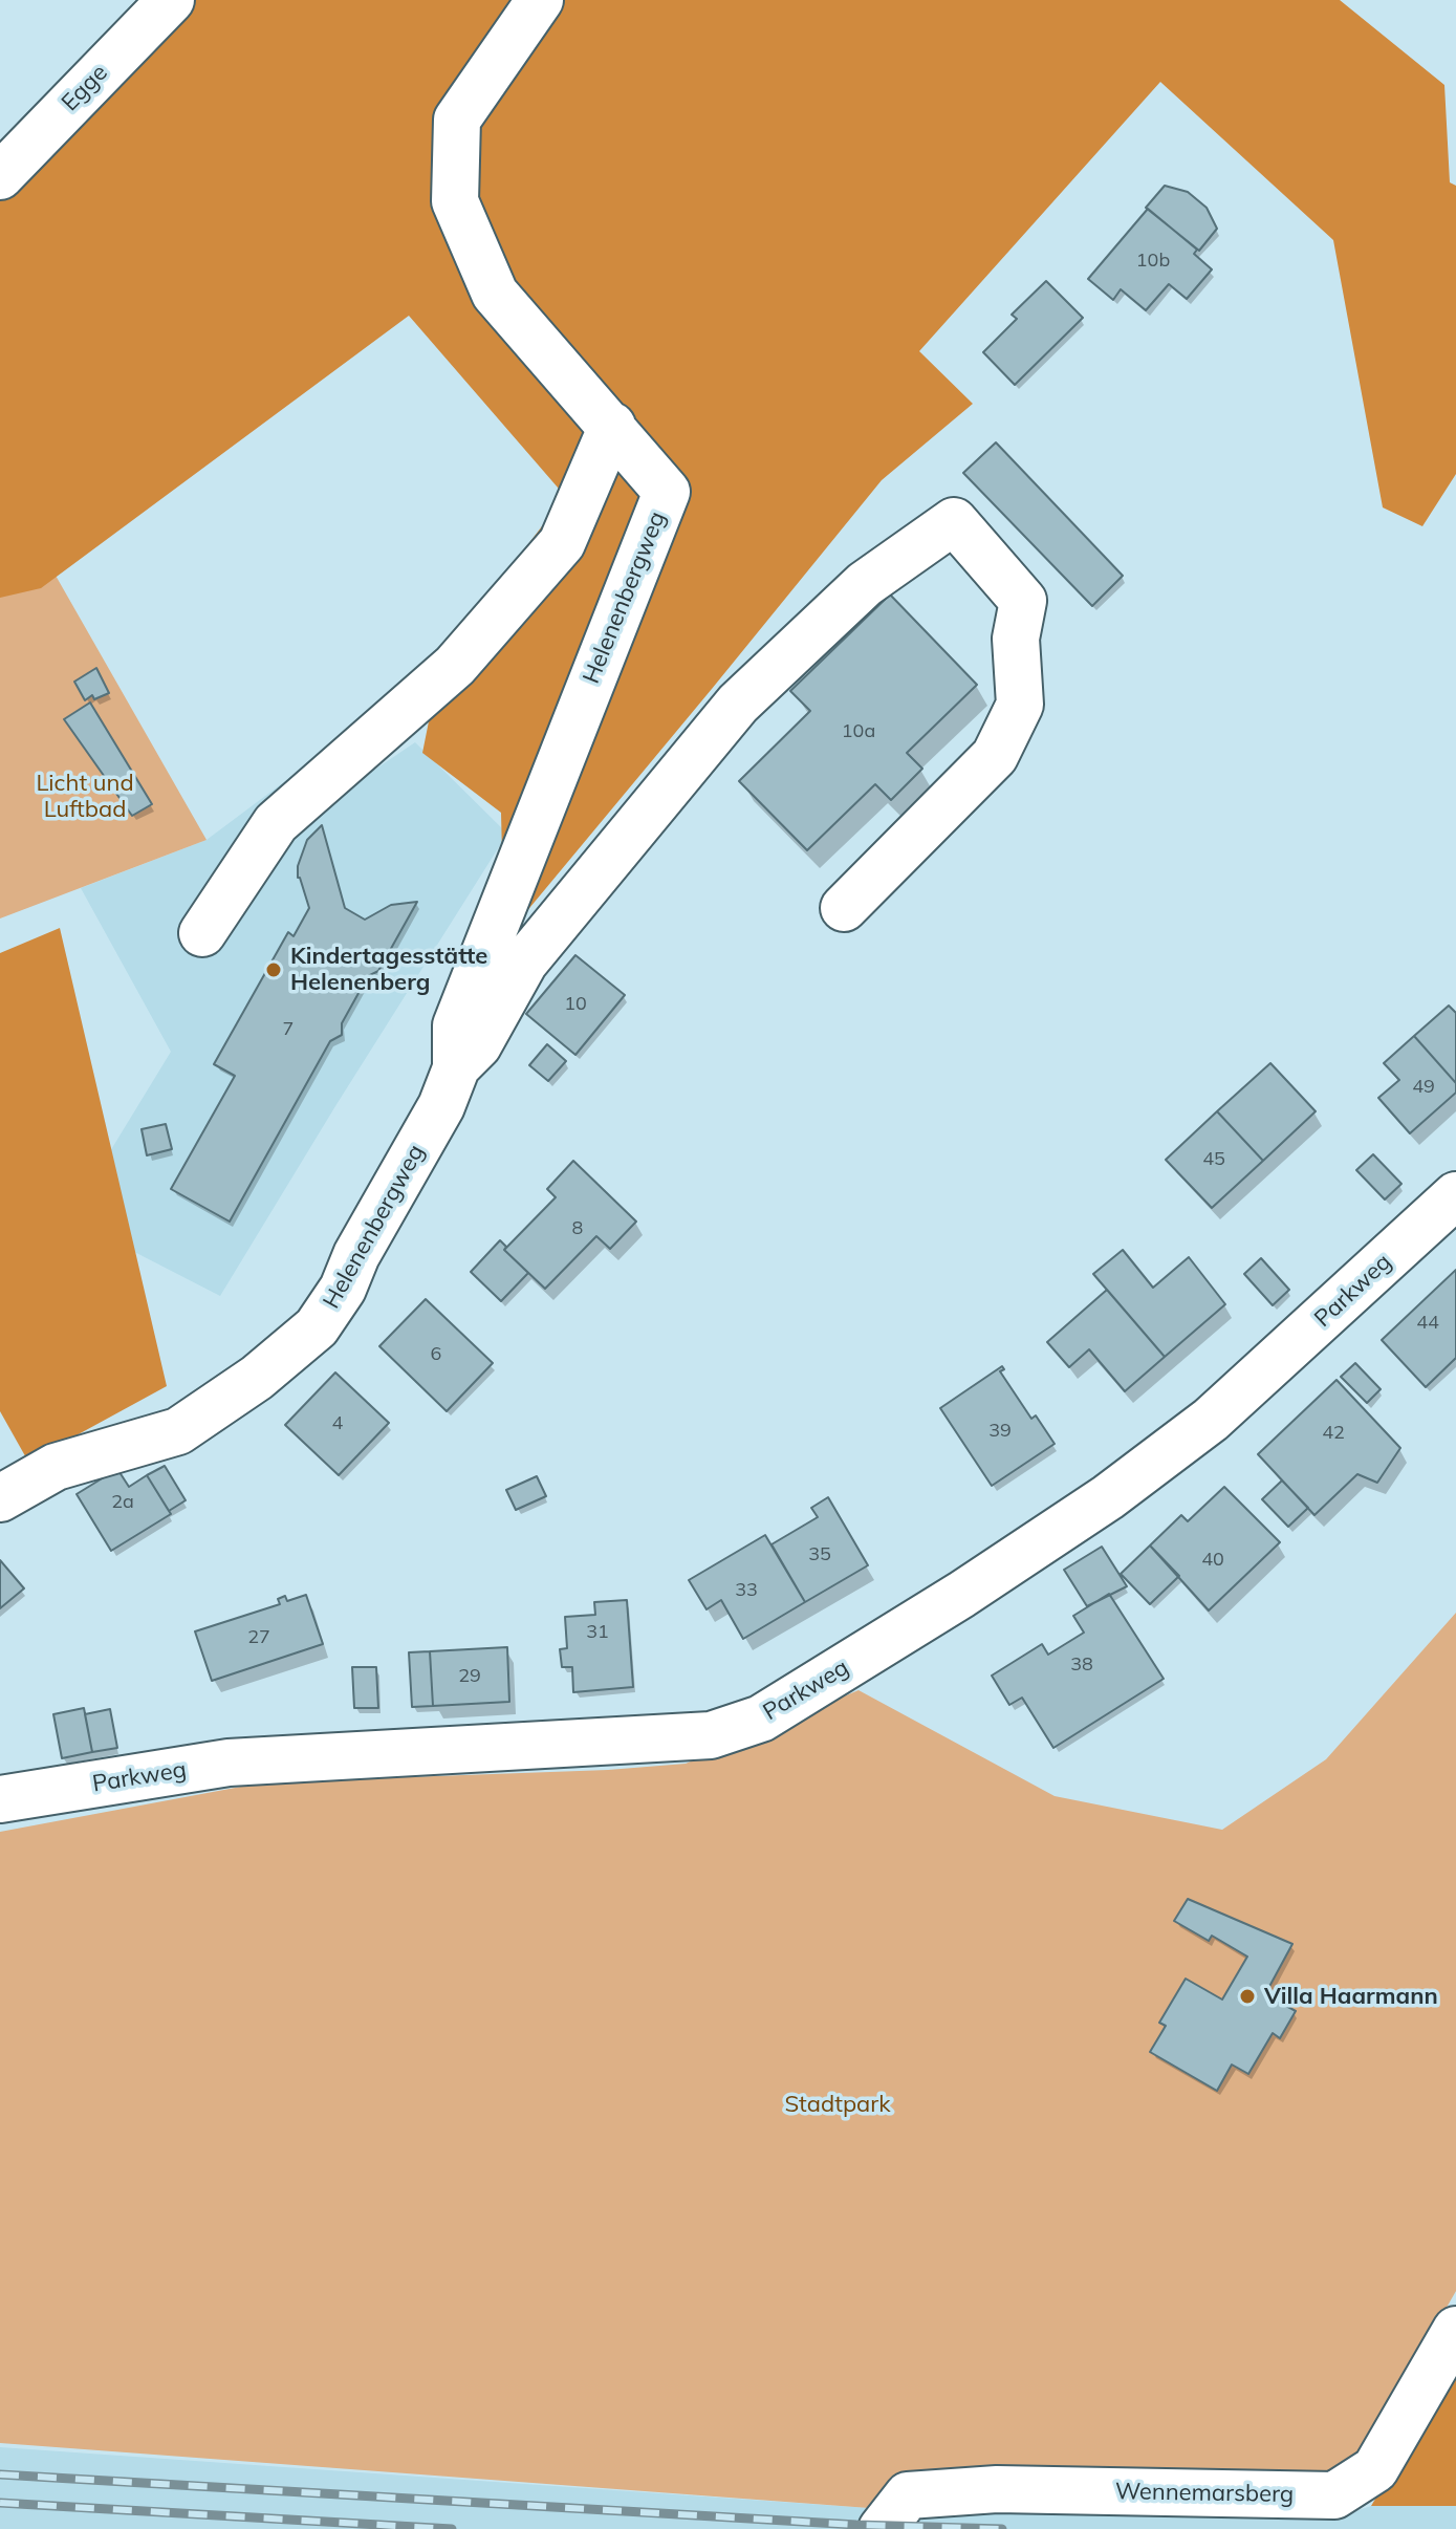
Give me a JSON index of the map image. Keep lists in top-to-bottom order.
{
  "streets": {
    "street": [
      "Egge",
      "Helenenbergweg",
      "Parkweg",
      "Wennemarsberg"
    ]
  },
  "parks": ["Licht und Luftbad", "Stadtpark"],
  "places": ["Kindertagesstätte Helenenberg", "Villa Haarmann"],
  "house_numbers": [
    "10b",
    "10a",
    "10",
    "7",
    "49",
    "45",
    "8",
    "44",
    "6",
    "4",
    "39",
    "42",
    "2a",
    "35",
    "40",
    "33",
    "31",
    "27",
    "38",
    "29"
  ]
}
